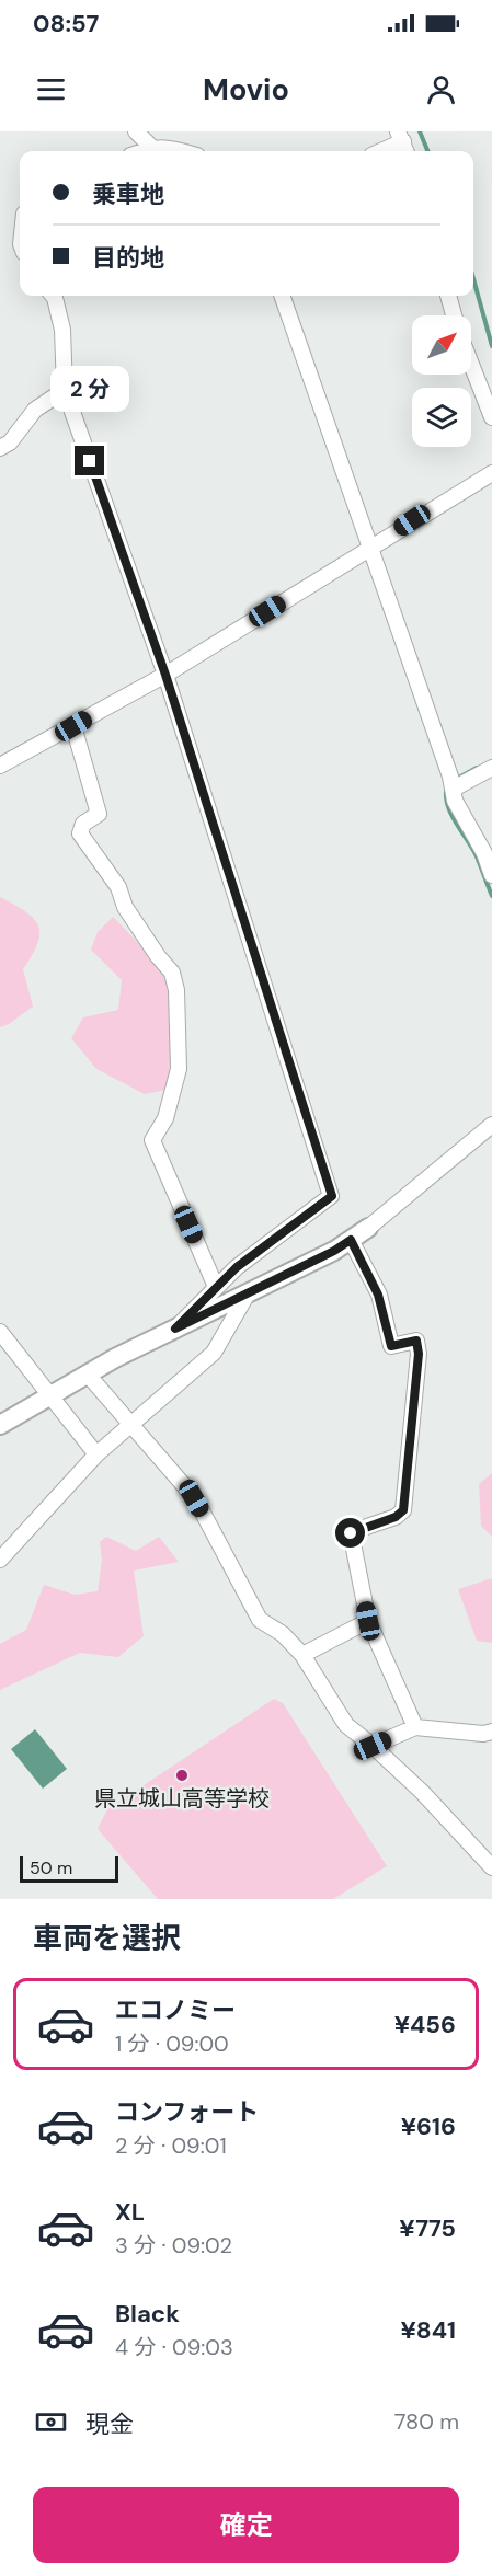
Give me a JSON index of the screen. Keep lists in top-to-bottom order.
{
  "places": ["県立城山高等学校"],
  "scale_bar": "50 m",
  "north": "top right",
  "page": {
    "status": "08:57",
    "header": "Movio",
    "banner": ["乗車地", "目的地"],
    "bubble": "2 分",
    "scale": "50 m",
    "heading": "車両を選択",
    "list": [
      {
        "name": "エコノミー",
        "note": "1 分 · 09:00",
        "value": "¥456"
      },
      {
        "name": "コンフォート",
        "note": "2 分 · 09:01",
        "value": "¥616"
      },
      {
        "name": "XL",
        "note": "3 分 · 09:02",
        "value": "¥775"
      },
      {
        "name": "Black",
        "note": "4 分 · 09:03",
        "value": "¥841"
      }
    ],
    "pay": ["現金", "780 m"],
    "buttons": "確定"
  }
}
